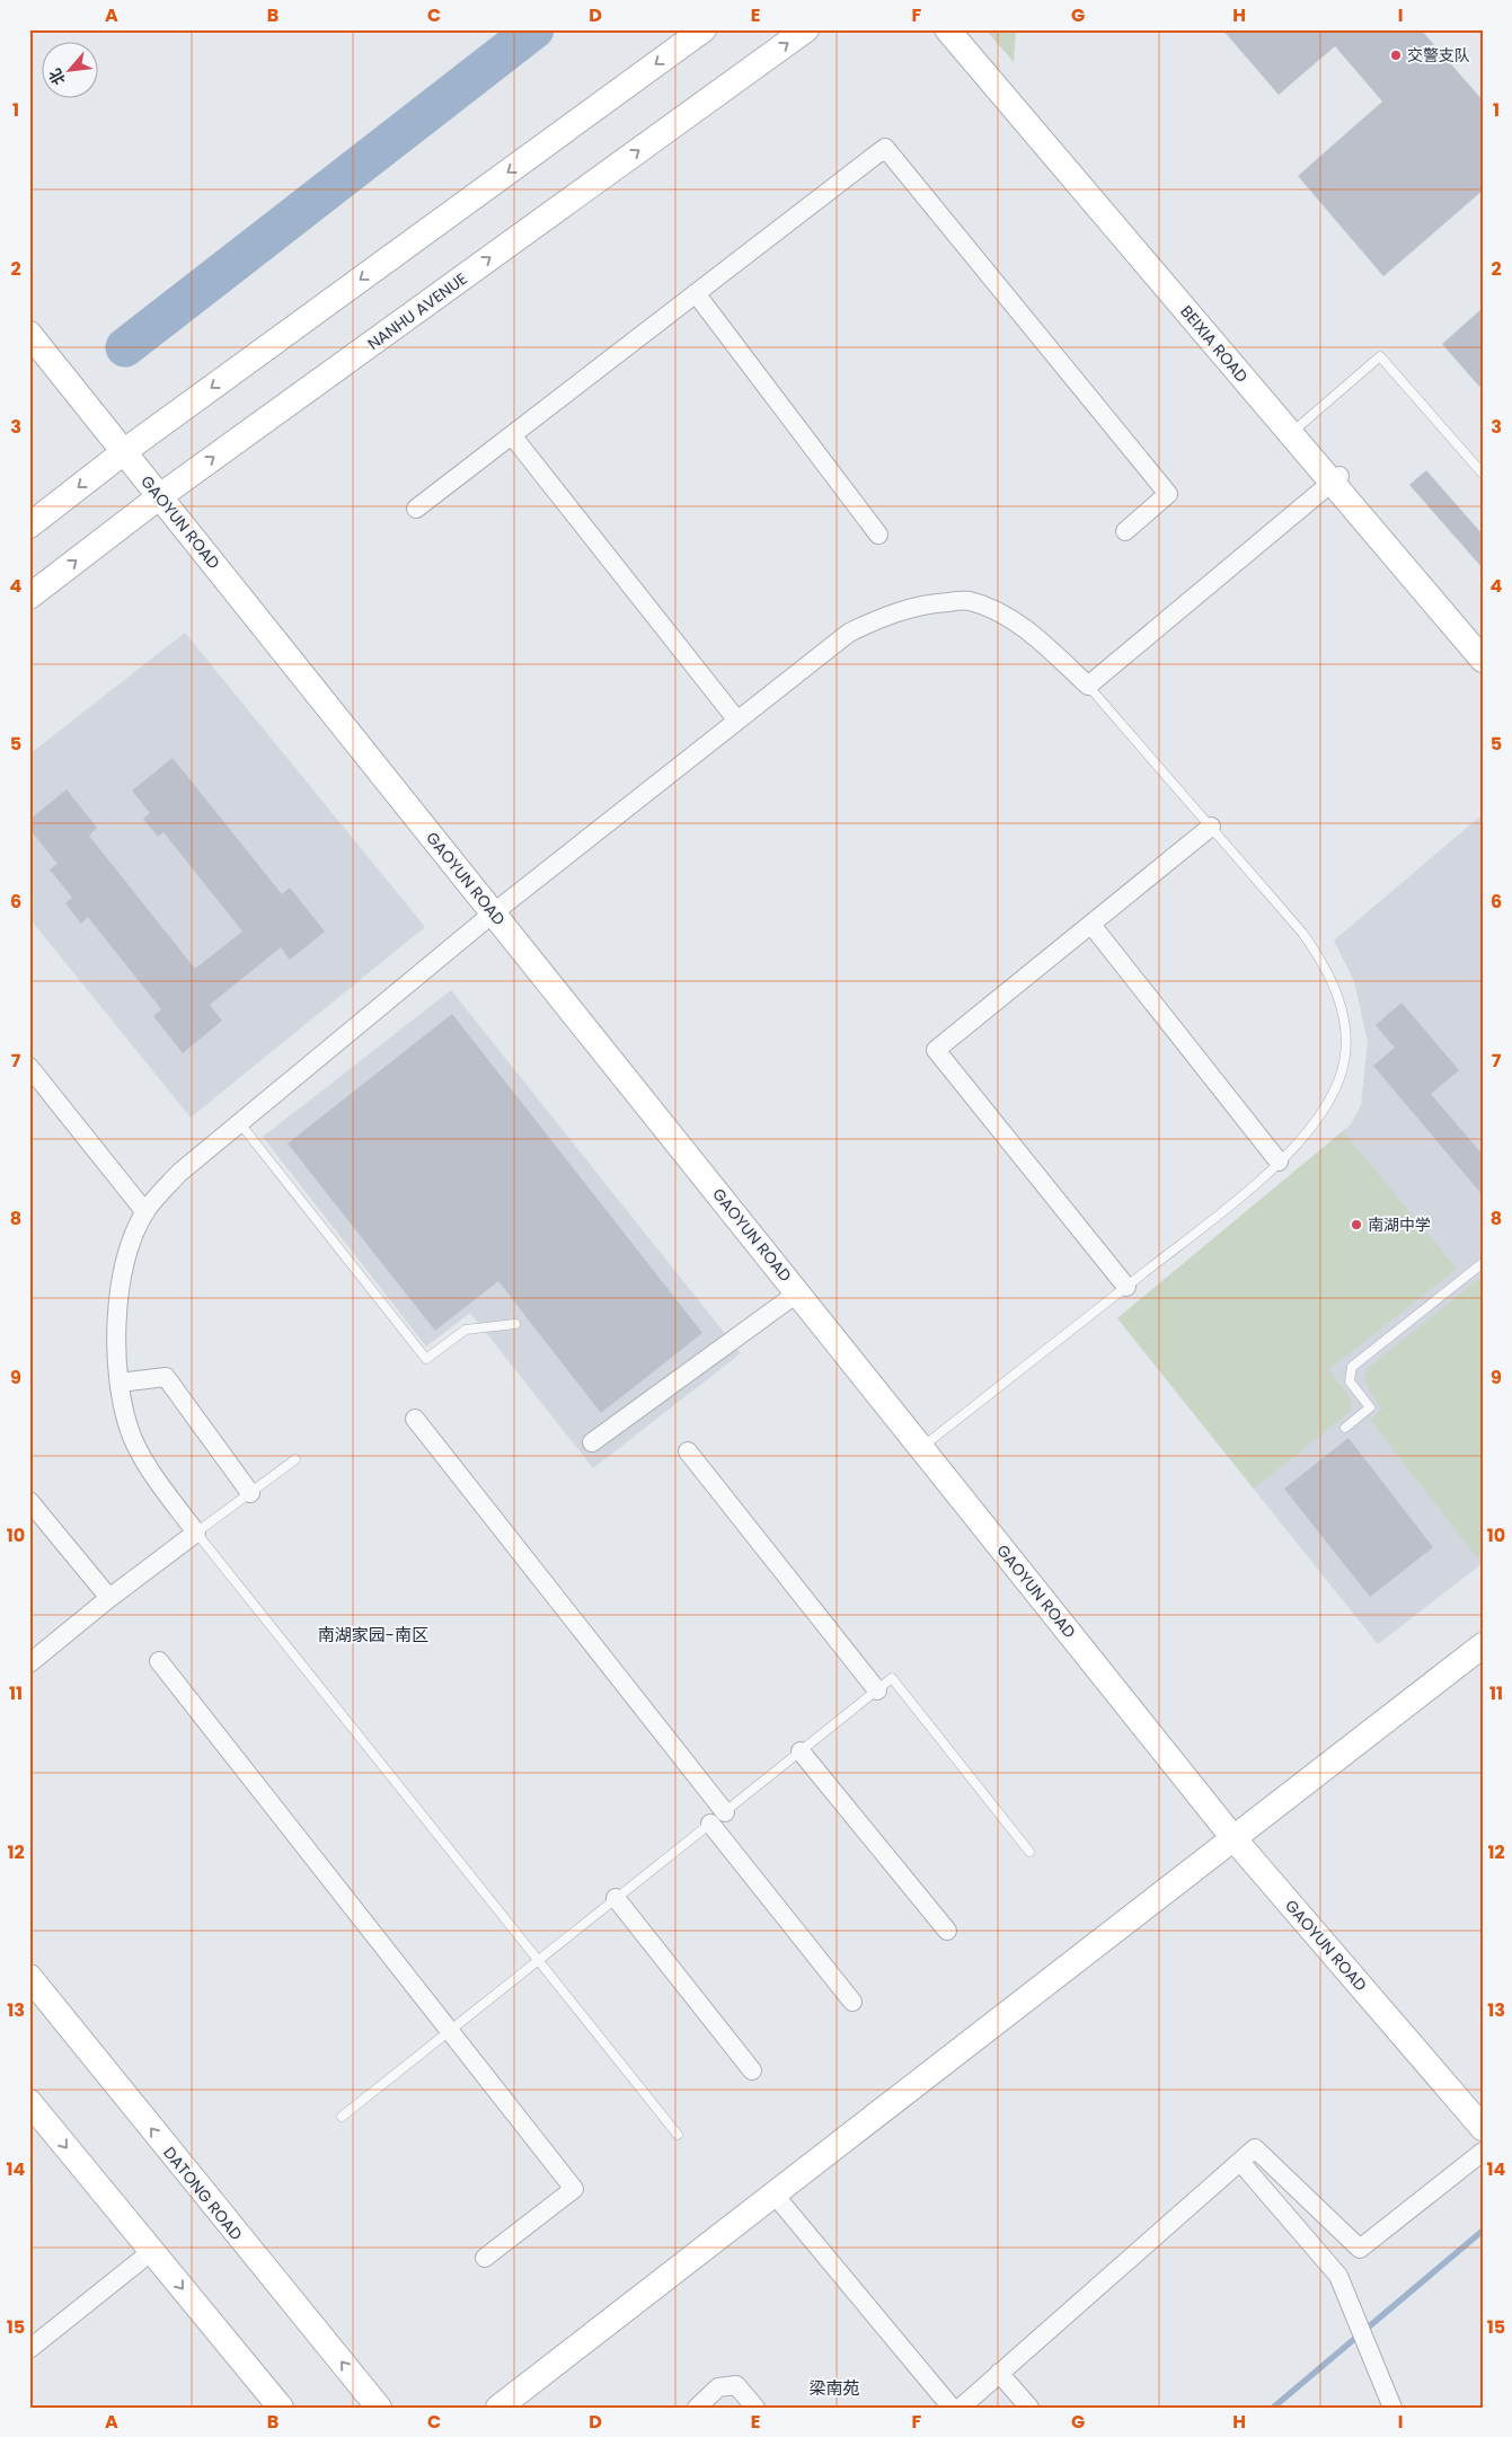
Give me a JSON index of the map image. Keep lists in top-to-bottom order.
{
  "streets": {
    "main road": [
      "NANHU AVENUE",
      "BEIXIA ROAD",
      "GAOYUN ROAD",
      "DATONG ROAD"
    ]
  },
  "crossings": [
    ["NANHU AVENUE", "GAOYUN ROAD"]
  ],
  "districts": ["南湖家园-南区", "梁南苑"],
  "places": ["交警支队", "南湖中学"],
  "north": "bottom left",
  "grid": {
    "columns": [
      "A",
      "B",
      "C",
      "D",
      "E",
      "F",
      "G",
      "H",
      "I"
    ],
    "rows": [
      "1",
      "2",
      "3",
      "4",
      "5",
      "6",
      "7",
      "8",
      "9",
      "10",
      "11",
      "12",
      "13",
      "14",
      "15"
    ]
  }
}
